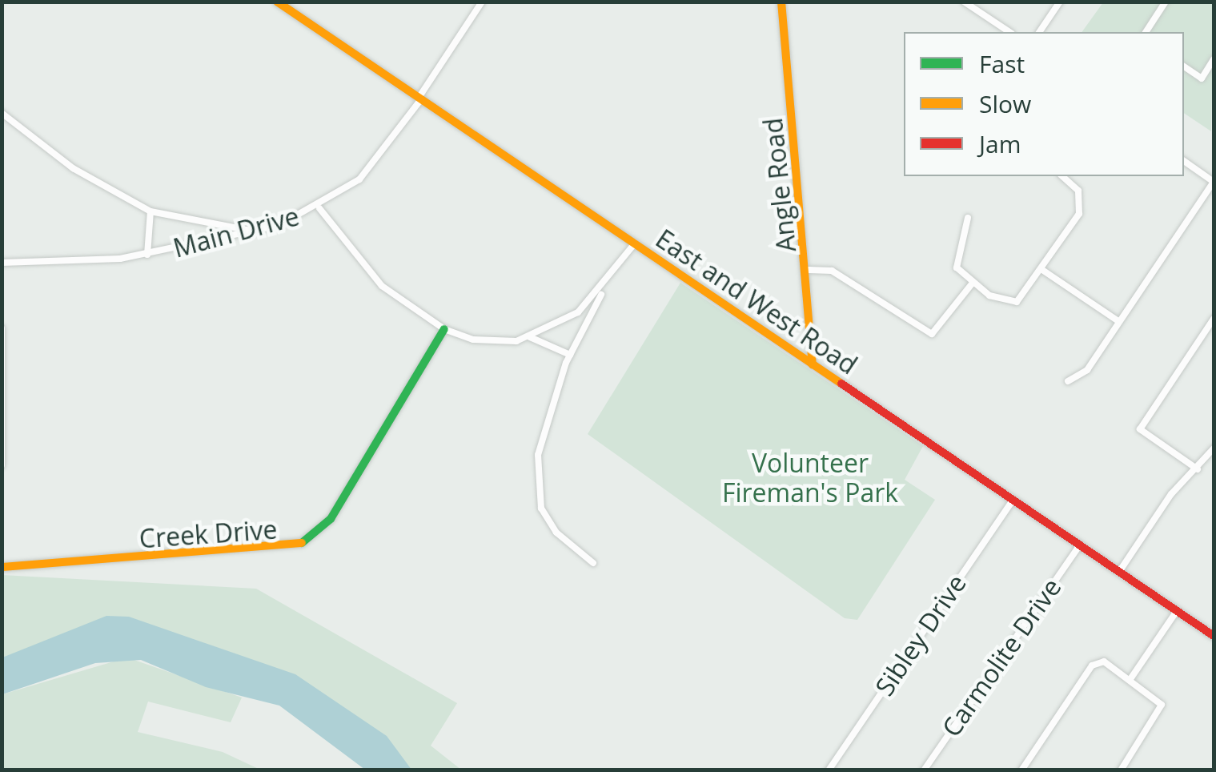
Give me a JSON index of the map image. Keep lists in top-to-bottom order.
{
  "streets": {
    "street": [
      "Angle Road",
      "Main Drive",
      "East and West Road",
      "Creek Drive",
      "Sibley Drive",
      "Carmolite Drive"
    ]
  },
  "crossings": [
    ["Angle Road", "East and West Road"],
    ["Main Drive", "East and West Road"],
    ["East and West Road", "Sibley Drive"],
    ["East and West Road", "Carmolite Drive"]
  ],
  "parks": ["Volunteer Fireman's Park"],
  "legend": ["Fast", "Slow", "Jam"]
}
